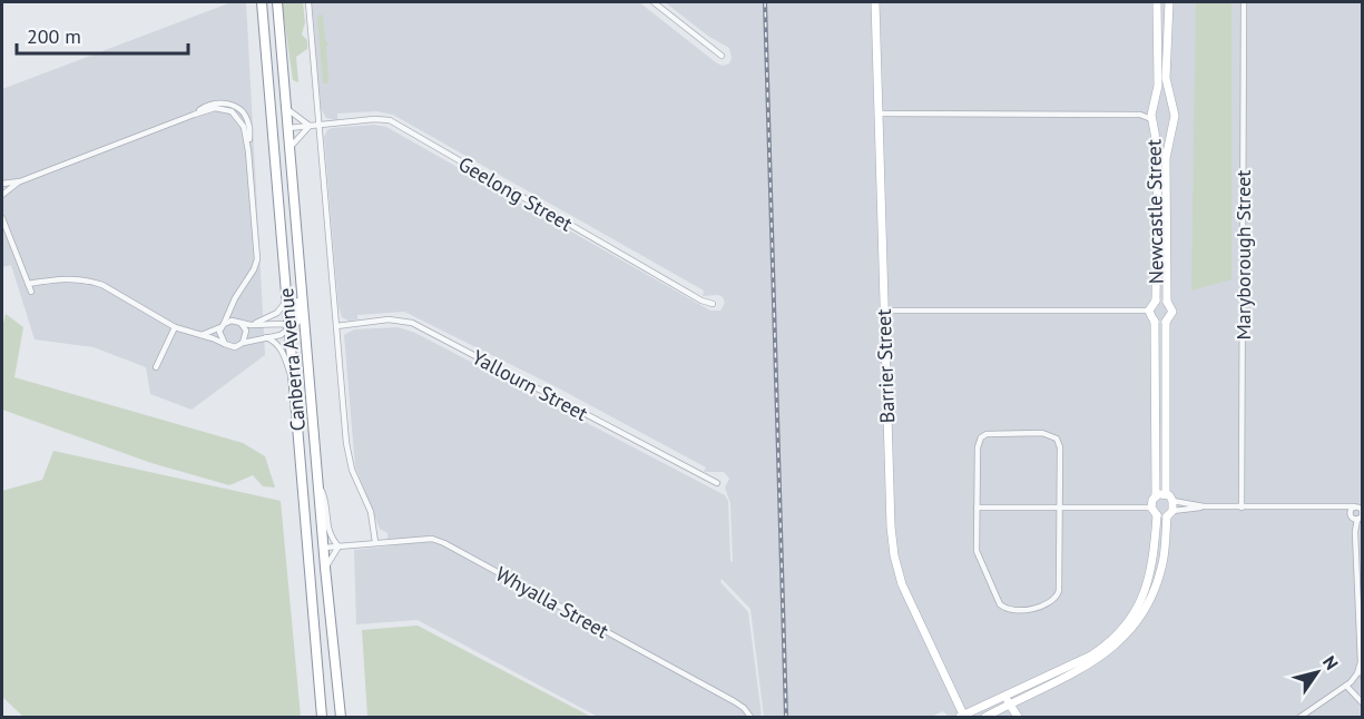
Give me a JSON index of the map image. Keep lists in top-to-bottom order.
{
  "streets": {
    "highway": ["Canberra Avenue"],
    "main road": ["Newcastle Street", "Barrier Street"],
    "street": [
      "Geelong Street",
      "Maryborough Street",
      "Yallourn Street",
      "Whyalla Street"
    ]
  },
  "crossings": [
    ["Geelong Street", "Canberra Avenue"],
    ["Canberra Avenue", "Whyalla Street"]
  ],
  "scale_bar": "200 m",
  "north": "top right"
}
